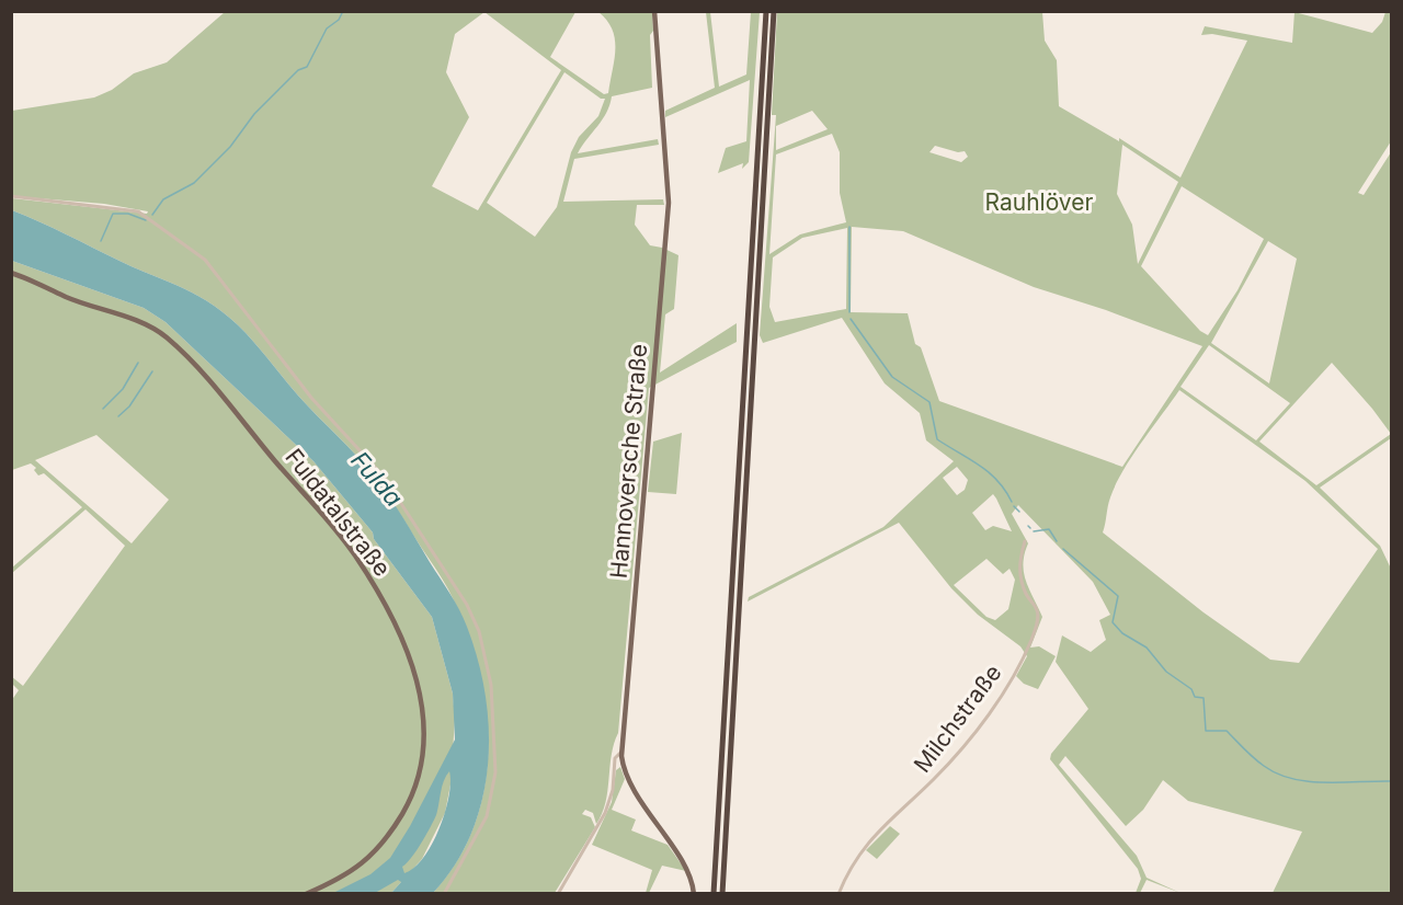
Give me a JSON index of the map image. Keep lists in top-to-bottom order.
{
  "streets": {
    "main road": ["Hannoversche Straße", "Fuldatalstraße"],
    "street": ["Milchstraße"]
  },
  "water": ["Fulda"],
  "parks": ["Rauhlöver"]
}
